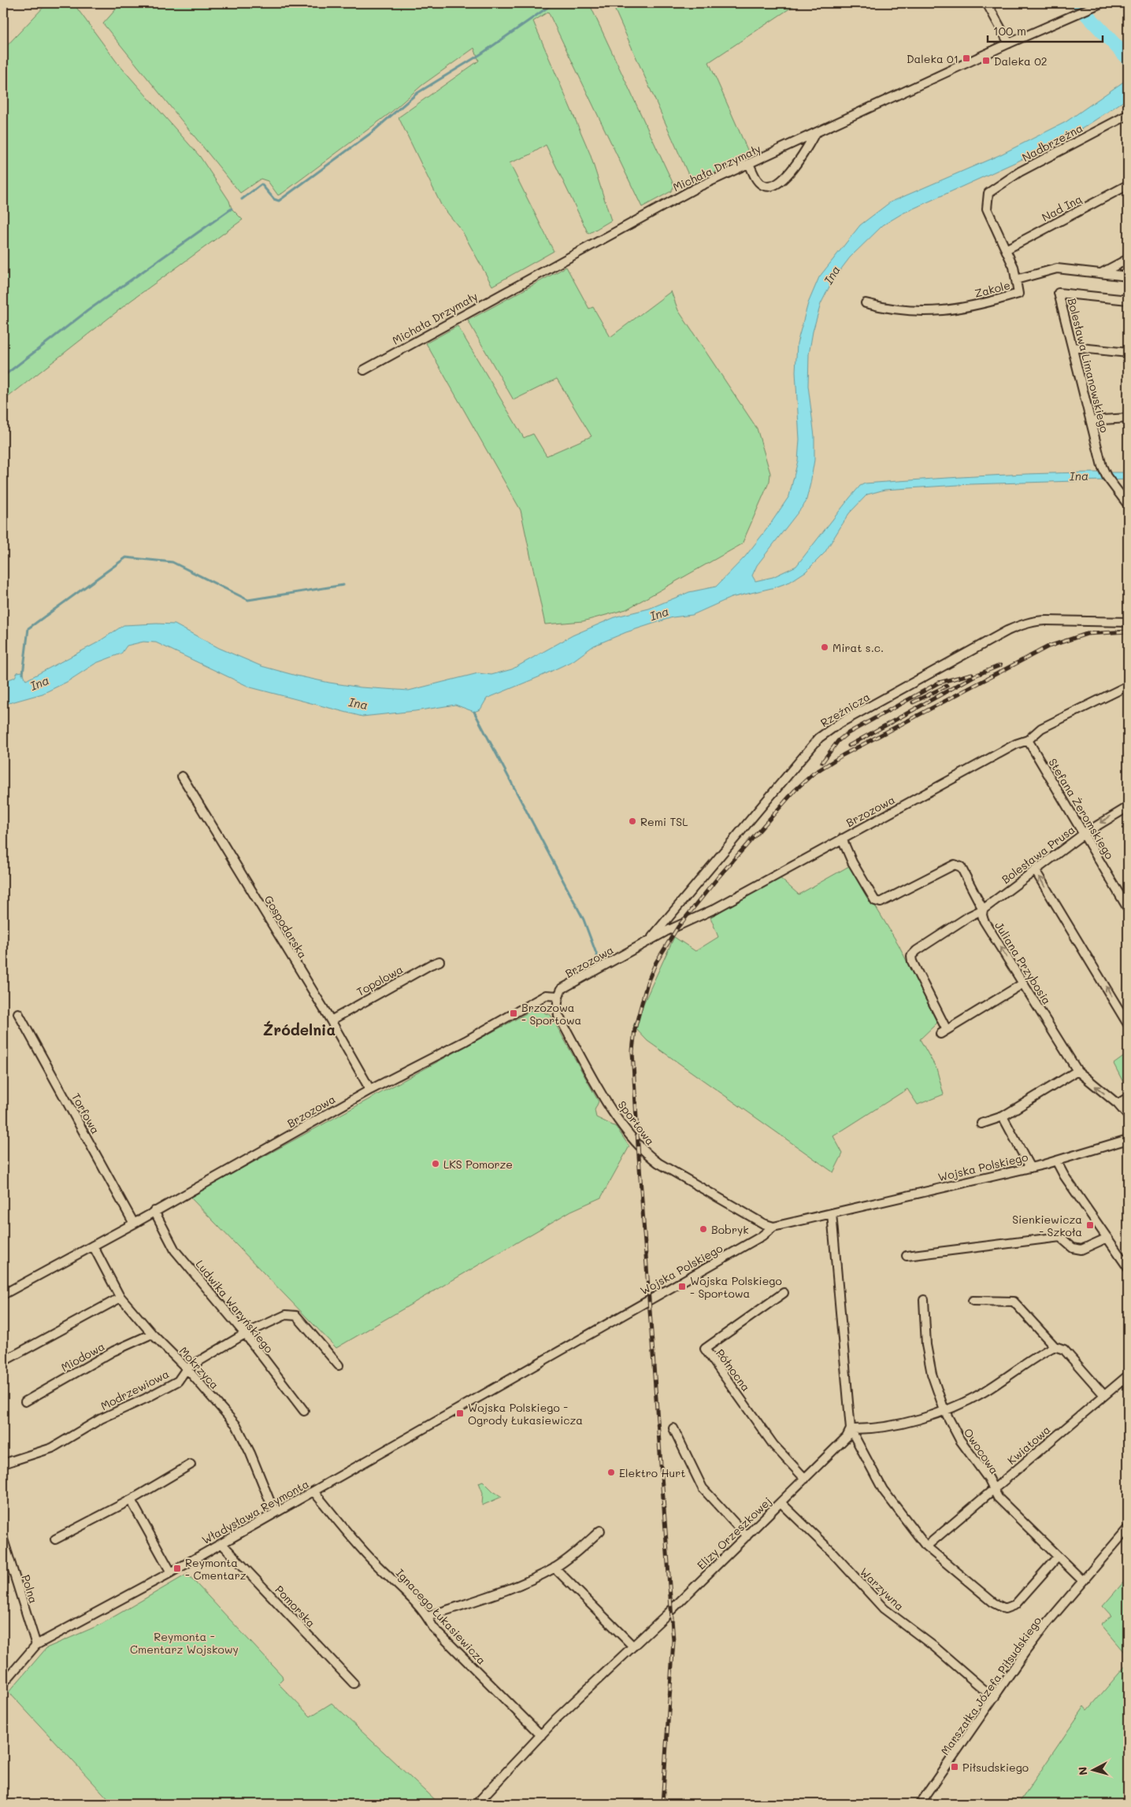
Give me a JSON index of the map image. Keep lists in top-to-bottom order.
{
  "streets": {
    "street": [
      "Nadbrzeżna",
      "Michała Drzymały",
      "Nad Iną",
      "Zakole",
      "Bolesława Limanowskiego",
      "Rzeźnicza",
      "Stefana Żeromskiego",
      "Brzozowa",
      "Bolesława Prusa",
      "Gospodarska",
      "Juliana Przybosia",
      "Topolowa",
      "Torfowa",
      "Sportowa",
      "Wojska Polskiego",
      "Ludwika Waryńskiego",
      "Miodowa",
      "Mokrzyca",
      "Północna",
      "Modrzewiowa",
      "Kwiatowa",
      "Owocowa",
      "Władysława Reymonta",
      "Elizy Orzeszkowej",
      "Polna",
      "Warzywna",
      "Pomorska",
      "Ignacego Łukasiewicza",
      "Marszałka Józefa Piłsudskiego"
    ]
  },
  "crossings": [
    ["Nadbrzeżna", "Zakole"],
    ["Nad Iną", "Zakole"],
    ["Rzeźnicza", "Brzozowa"],
    ["Stefana Żeromskiego", "Brzozowa"],
    ["Stefana Żeromskiego", "Bolesława Prusa"],
    ["Brzozowa", "Gospodarska"],
    ["Brzozowa", "Juliana Przybosia"],
    ["Brzozowa", "Torfowa"],
    ["Brzozowa", "Sportowa"],
    ["Brzozowa", "Ludwika Waryńskiego"],
    ["Brzozowa", "Mokrzyca"],
    ["Bolesława Prusa", "Juliana Przybosia"],
    ["Gospodarska", "Topolowa"],
    ["Sportowa", "Wojska Polskiego"],
    ["Wojska Polskiego", "Władysława Reymonta"],
    ["Ludwika Waryńskiego", "Modrzewiowa"],
    ["Miodowa", "Mokrzyca"],
    ["Mokrzyca", "Modrzewiowa"],
    ["Mokrzyca", "Władysława Reymonta"],
    ["Północna", "Elizy Orzeszkowej"],
    ["Kwiatowa", "Owocowa"],
    ["Owocowa", "Marszałka Józefa Piłsudskiego"],
    ["Władysława Reymonta", "Polna"],
    ["Władysława Reymonta", "Pomorska"],
    ["Władysława Reymonta", "Ignacego Łukasiewicza"],
    ["Elizy Orzeszkowej", "Warzywna"],
    ["Elizy Orzeszkowej", "Ignacego Łukasiewicza"],
    ["Warzywna", "Marszałka Józefa Piłsudskiego"]
  ],
  "districts": ["Źródelnia"],
  "water": ["Ina"],
  "parks": ["Reymonta - Cmentarz Wojskowy"],
  "places": {
    "transit": [
      "Daleka 01",
      "Daleka 02",
      "Brzozowa - Sportowa",
      "Sienkiewicza - Szkoła",
      "Wojska Polskiego - Sportowa",
      "Wojska Polskiego - Ogrody Łukasiewicza",
      "Reymonta - Cmentarz",
      "Piłsudskiego"
    ],
    "other": [
      "Mirat s.c.",
      "Remi TSL",
      "LKS Pomorze",
      "Bobryk",
      "Elektro Hurt"
    ]
  },
  "scale_bar": "100 m",
  "north": "left"
}
